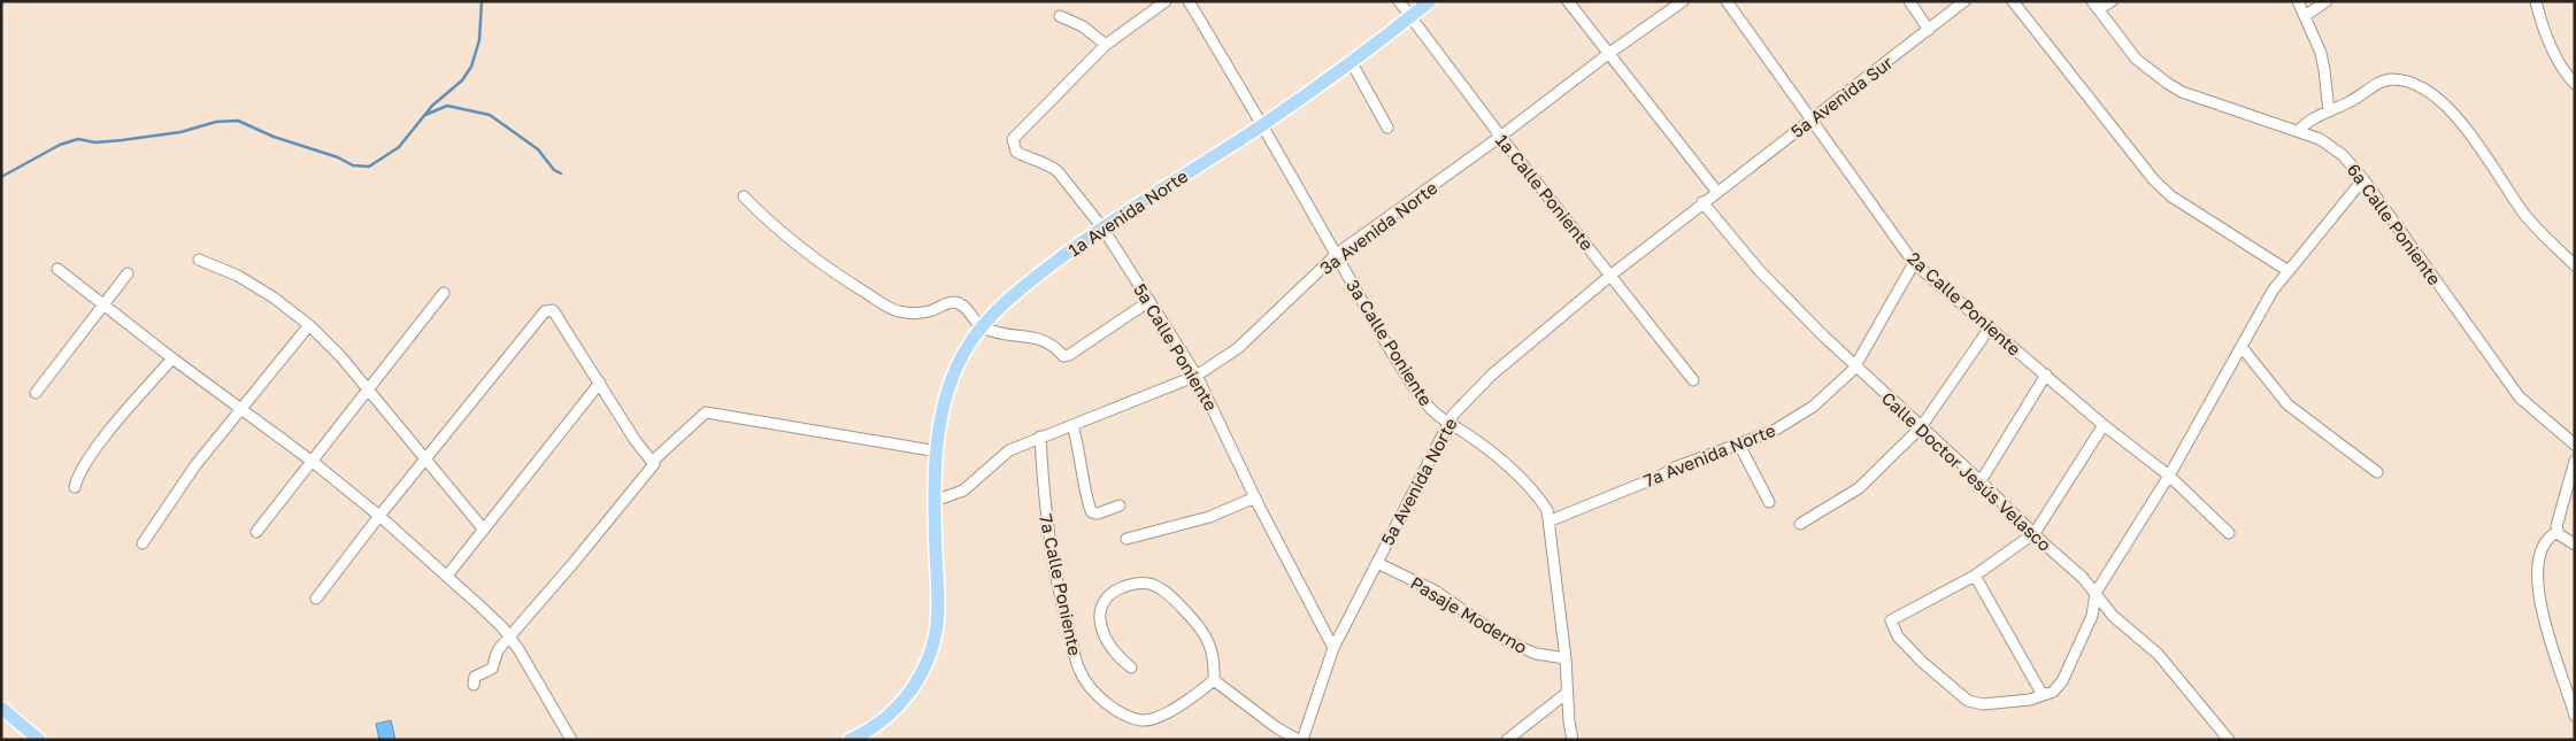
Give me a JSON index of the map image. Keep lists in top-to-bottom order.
{
  "streets": {
    "main road": ["1a Avenida Norte"],
    "street": [
      "5a Avenida Sur",
      "1a Calle Poniente",
      "6a Calle Poniente",
      "3a Avenida Norte",
      "2a Calle Poniente",
      "3a Calle Poniente",
      "5a Calle Poniente",
      "7a Avenida Norte",
      "Calle Doctor Jesús Velasco",
      "5a Avenida Norte",
      "7a Calle Poniente",
      "Pasaje Moderno"
    ]
  },
  "crossings": [
    ["5a Avenida Sur", "2a Calle Poniente"],
    ["5a Avenida Sur", "5a Avenida Norte"],
    ["1a Calle Poniente", "1a Avenida Norte"],
    ["1a Calle Poniente", "3a Avenida Norte"],
    ["1a Calle Poniente", "5a Avenida Norte"],
    ["1a Avenida Norte", "3a Calle Poniente"],
    ["1a Avenida Norte", "5a Calle Poniente"],
    ["3a Avenida Norte", "3a Calle Poniente"],
    ["3a Avenida Norte", "5a Calle Poniente"],
    ["3a Avenida Norte", "7a Calle Poniente"],
    ["2a Calle Poniente", "7a Avenida Norte"],
    ["3a Calle Poniente", "7a Avenida Norte"],
    ["3a Calle Poniente", "5a Avenida Norte"],
    ["3a Calle Poniente", "Pasaje Moderno"],
    ["5a Calle Poniente", "5a Avenida Norte"],
    ["7a Avenida Norte", "Calle Doctor Jesús Velasco"],
    ["Calle Doctor Jesús Velasco", "5a Avenida Norte"],
    ["5a Avenida Norte", "Pasaje Moderno"]
  ]
}
